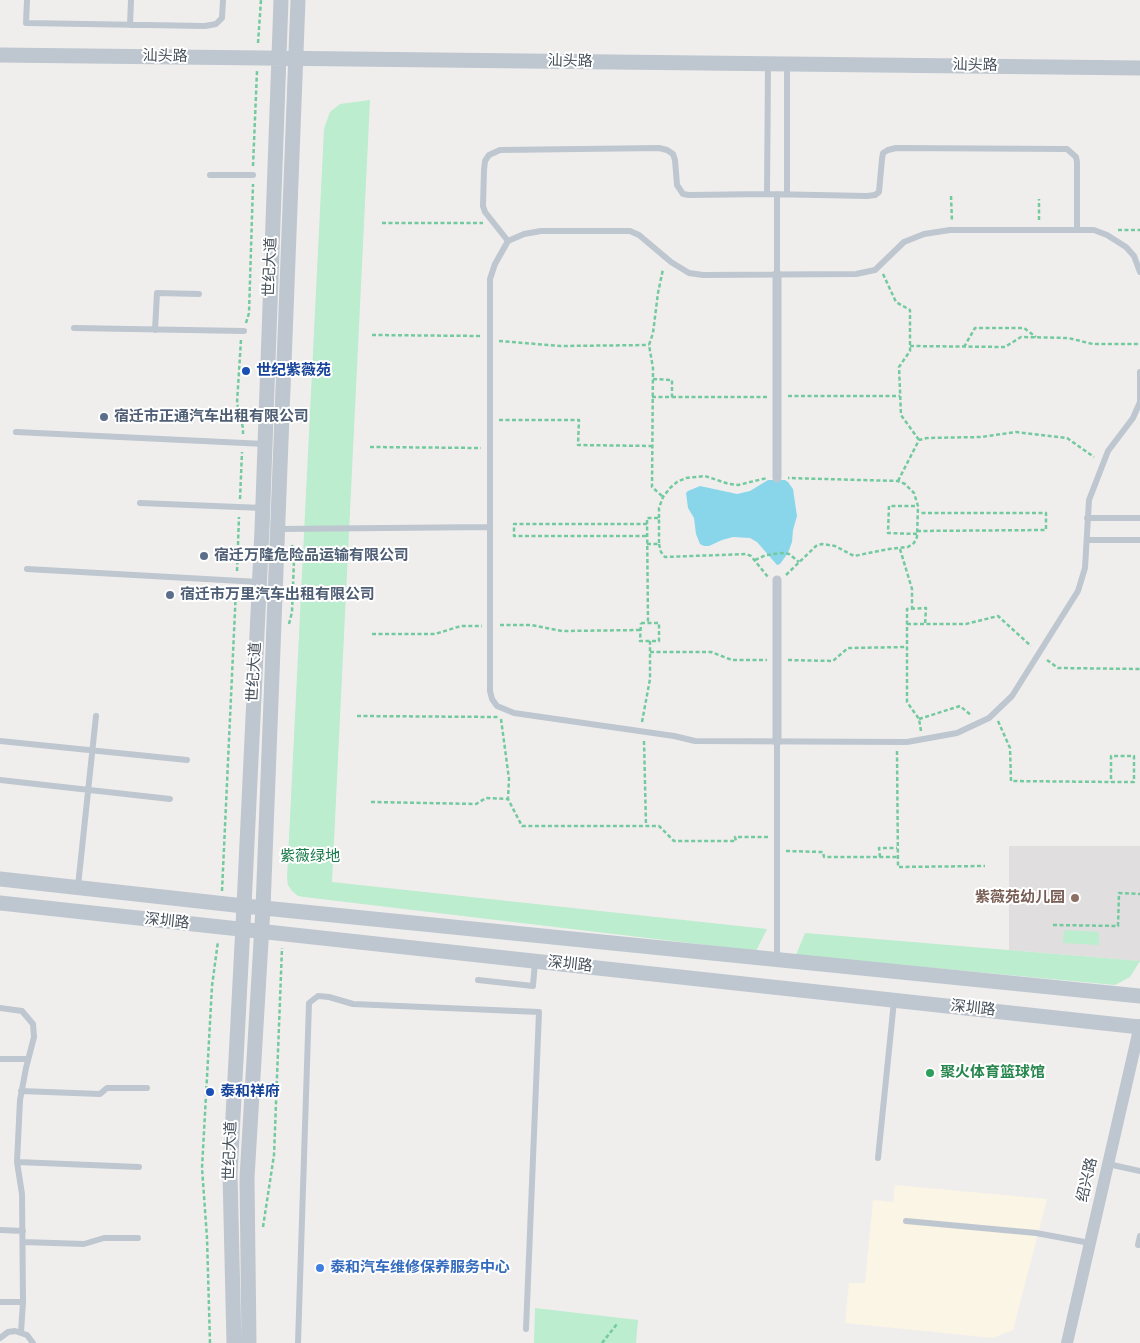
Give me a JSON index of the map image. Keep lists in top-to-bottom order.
{
  "streets": {
    "street": [
      "汕头路",
      "世纪大道",
      "深圳路",
      "绍兴路"
    ]
  },
  "crossings": [
    ["汕头路", "世纪大道"],
    ["世纪大道", "深圳路"],
    ["深圳路", "绍兴路"]
  ],
  "parks": ["紫薇绿地"],
  "places": [
    "世纪紫薇苑",
    "宿迁市正通汽车出租有限公司",
    "宿迁万隆危险品运输有限公司",
    "宿迁市万里汽车出租有限公司",
    "紫薇苑幼儿园",
    "聚火体育篮球馆",
    "泰和祥府",
    "泰和汽车维修保养服务中心"
  ]
}
